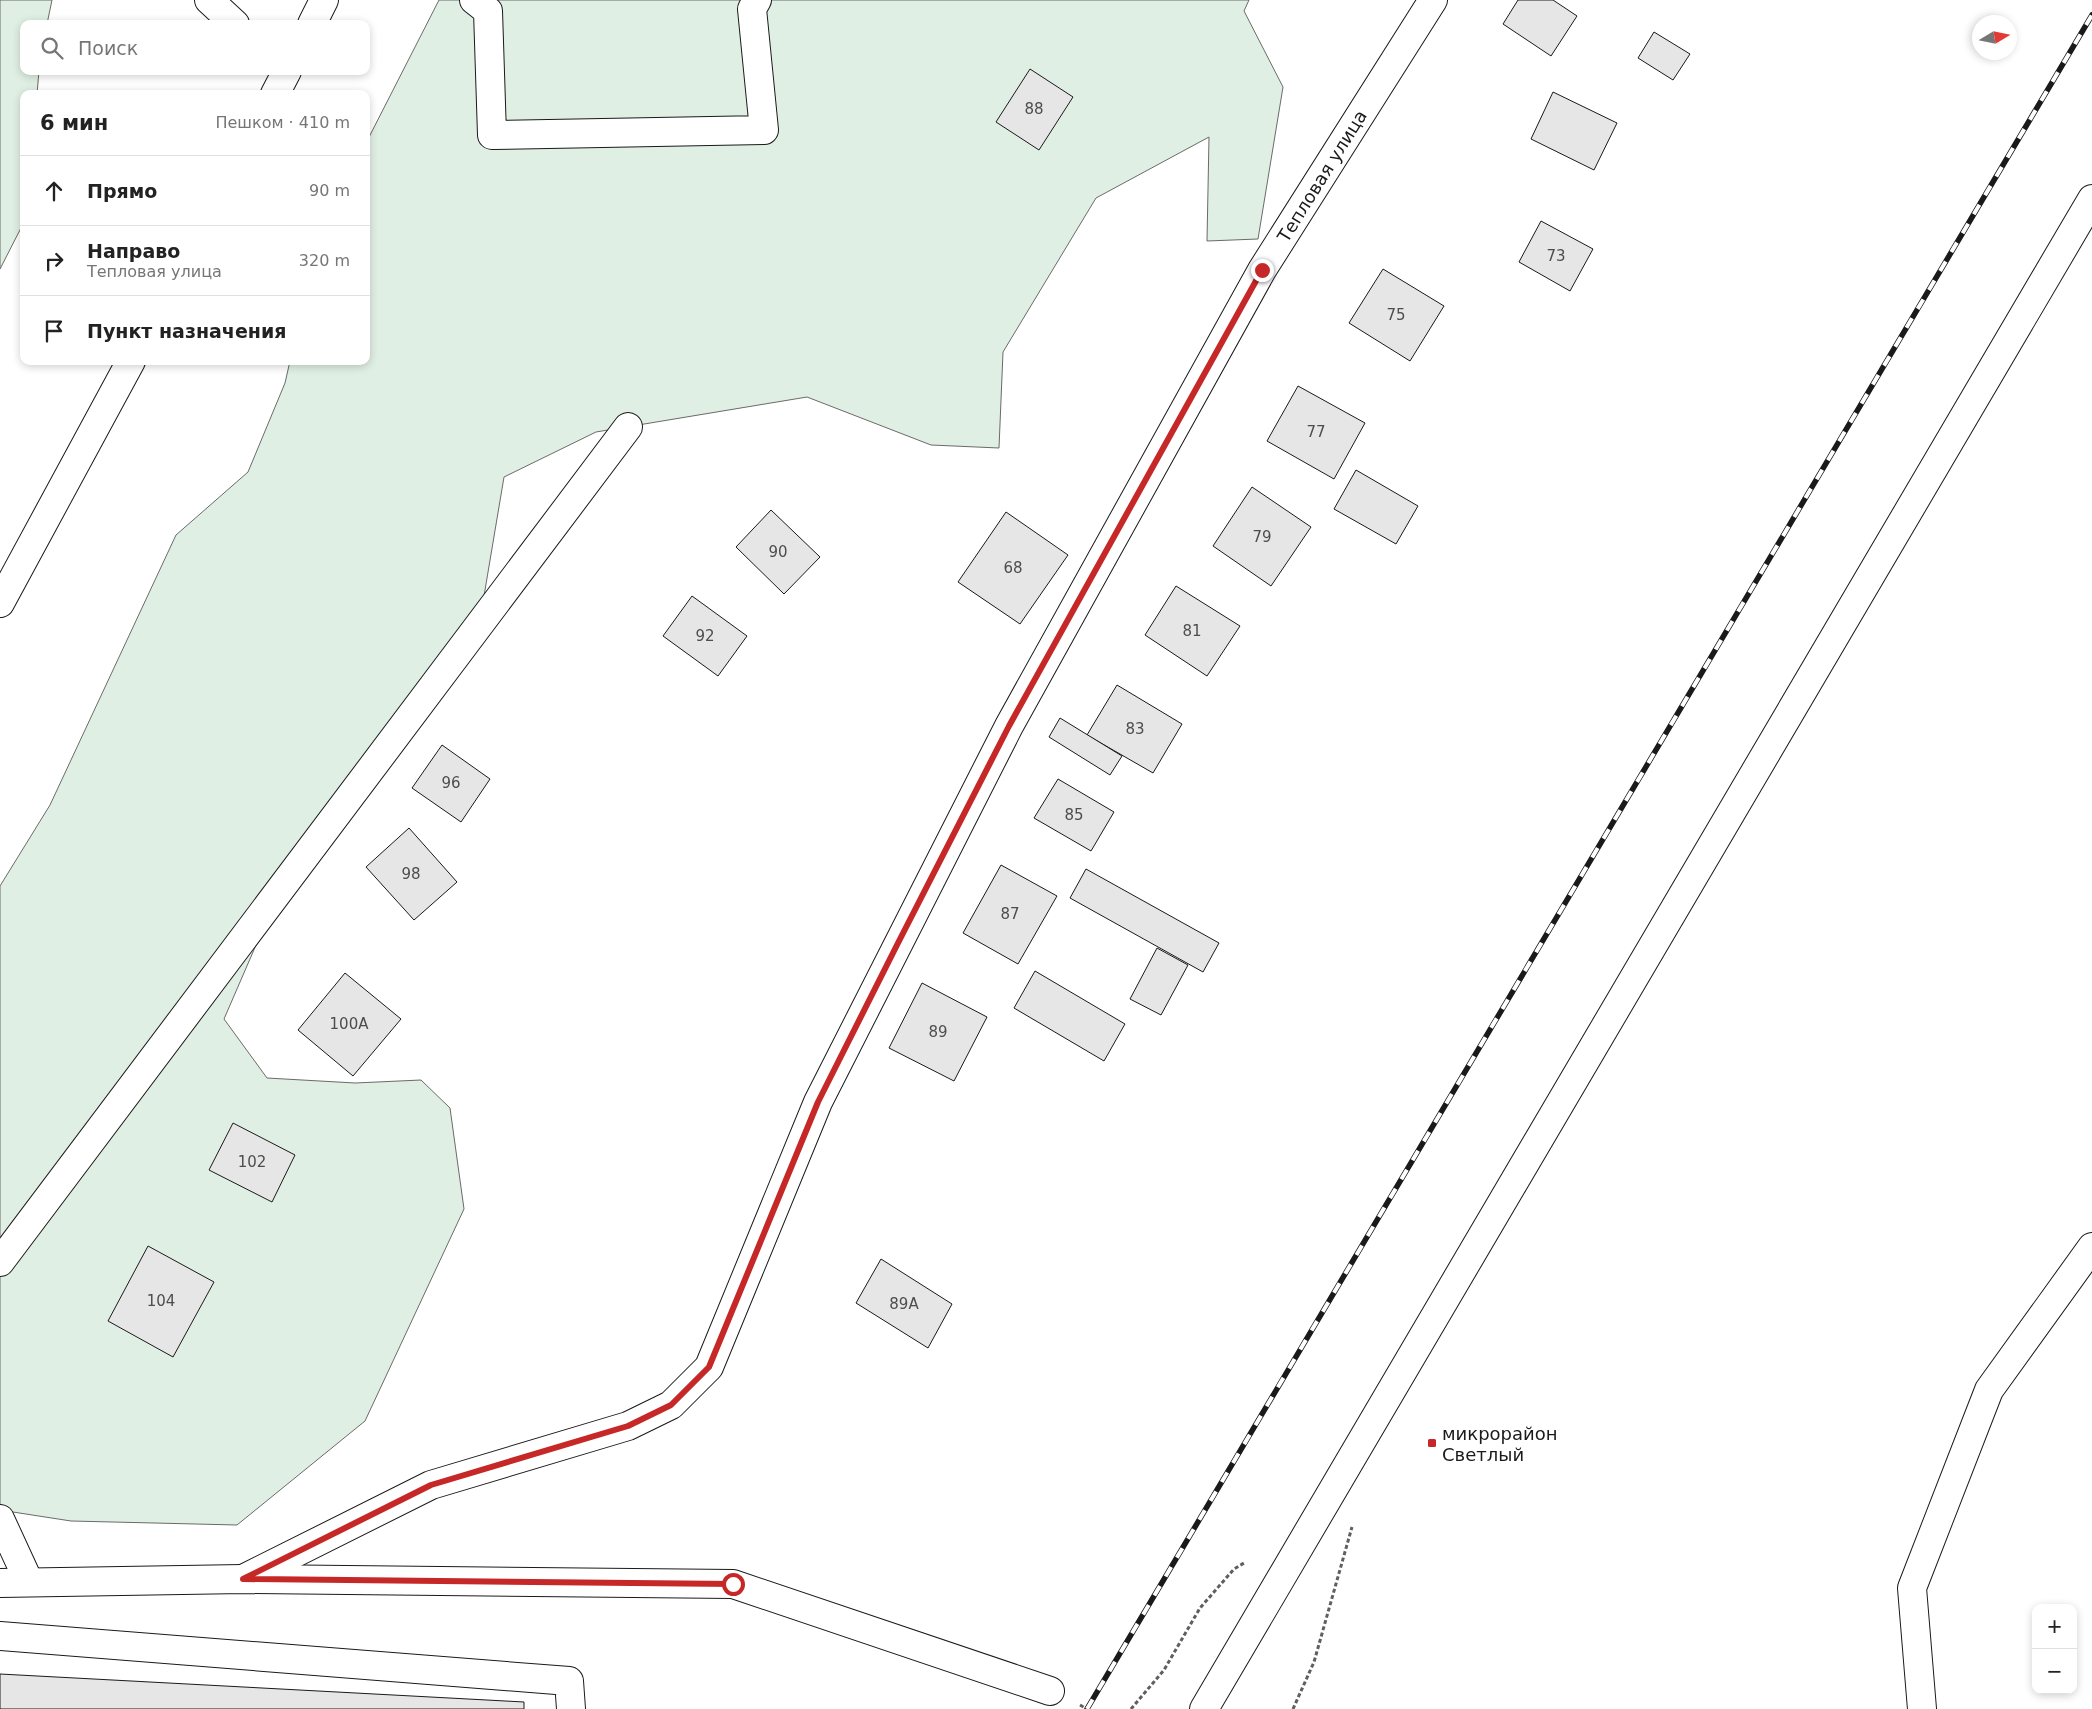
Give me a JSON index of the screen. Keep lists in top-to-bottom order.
{
  "streets": {
    "street": ["Тепловая улица"]
  },
  "places": {
    "transit": ["микрорайон Светлый"]
  },
  "house_numbers": [
    "88",
    "73",
    "75",
    "77",
    "79",
    "90",
    "68",
    "81",
    "92",
    "83",
    "96",
    "85",
    "98",
    "87",
    "100А",
    "89",
    "102",
    "104",
    "89А"
  ],
  "north": "right",
  "page": {
    "search": "Поиск",
    "heading": ["6 мин", "Пешком · 410 m"],
    "list": [
      ["Прямо", "90 m"],
      ["Направо", "Тепловая улица", "320 m"],
      "Пункт назначения"
    ],
    "map_buttons": ["+", "−"]
  }
}
